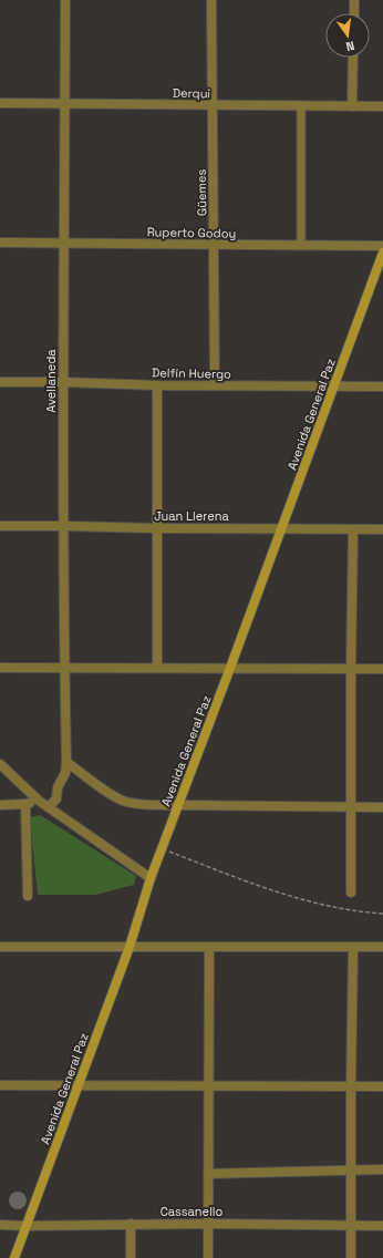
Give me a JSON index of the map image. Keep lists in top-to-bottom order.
{
  "streets": {
    "main road": ["Avenida General Paz"],
    "street": [
      "Derqui",
      "Güemes",
      "Ruperto Godoy",
      "Delfín Huergo",
      "Avellaneda",
      "Juan Llerena",
      "Cassanello"
    ]
  },
  "crossings": [
    ["Derqui", "Güemes"],
    ["Derqui", "Avellaneda"],
    ["Güemes", "Ruperto Godoy"],
    ["Güemes", "Delfín Huergo"],
    ["Ruperto Godoy", "Avellaneda"],
    ["Delfín Huergo", "Avellaneda"],
    ["Delfín Huergo", "Avenida General Paz"],
    ["Avellaneda", "Juan Llerena"],
    ["Avenida General Paz", "Juan Llerena"],
    ["Avenida General Paz", "Cassanello"]
  ],
  "north": "bottom"
}
